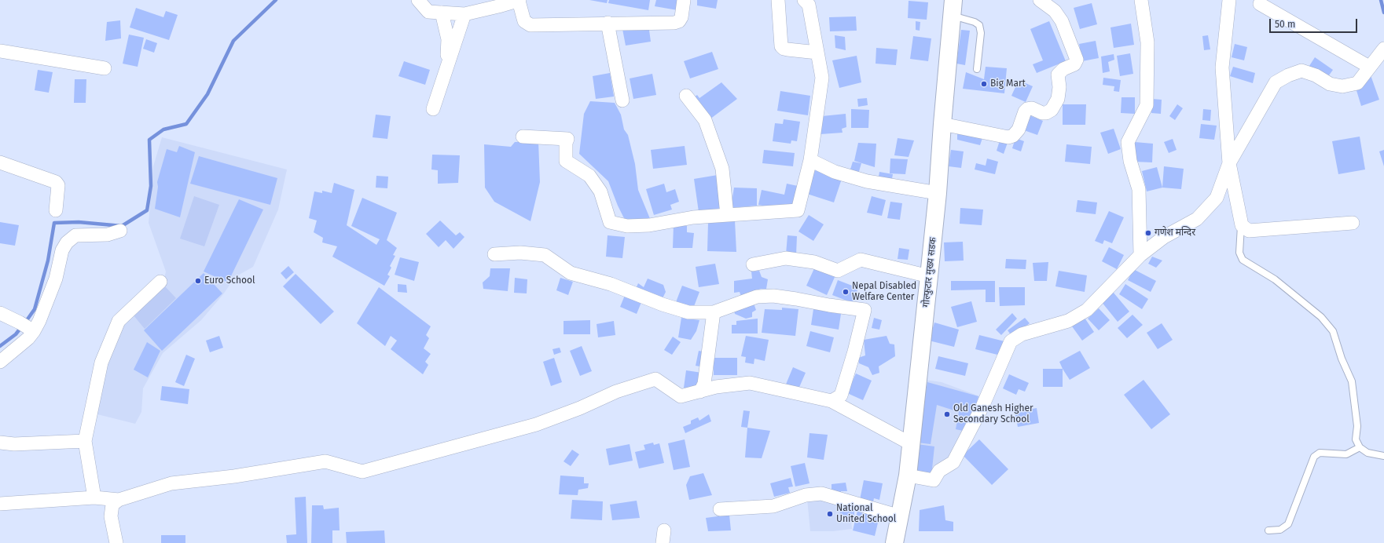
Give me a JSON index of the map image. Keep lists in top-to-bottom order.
{
  "streets": {
    "main road": ["गोल्फुटार मुख्य सडक"]
  },
  "places": [
    "Big Mart",
    "गणेश मन्दिर",
    "Euro School",
    "Nepal Disabled Welfare Center",
    "Old Ganesh Higher Secondary School",
    "National United School"
  ],
  "scale_bar": "50 m"
}
